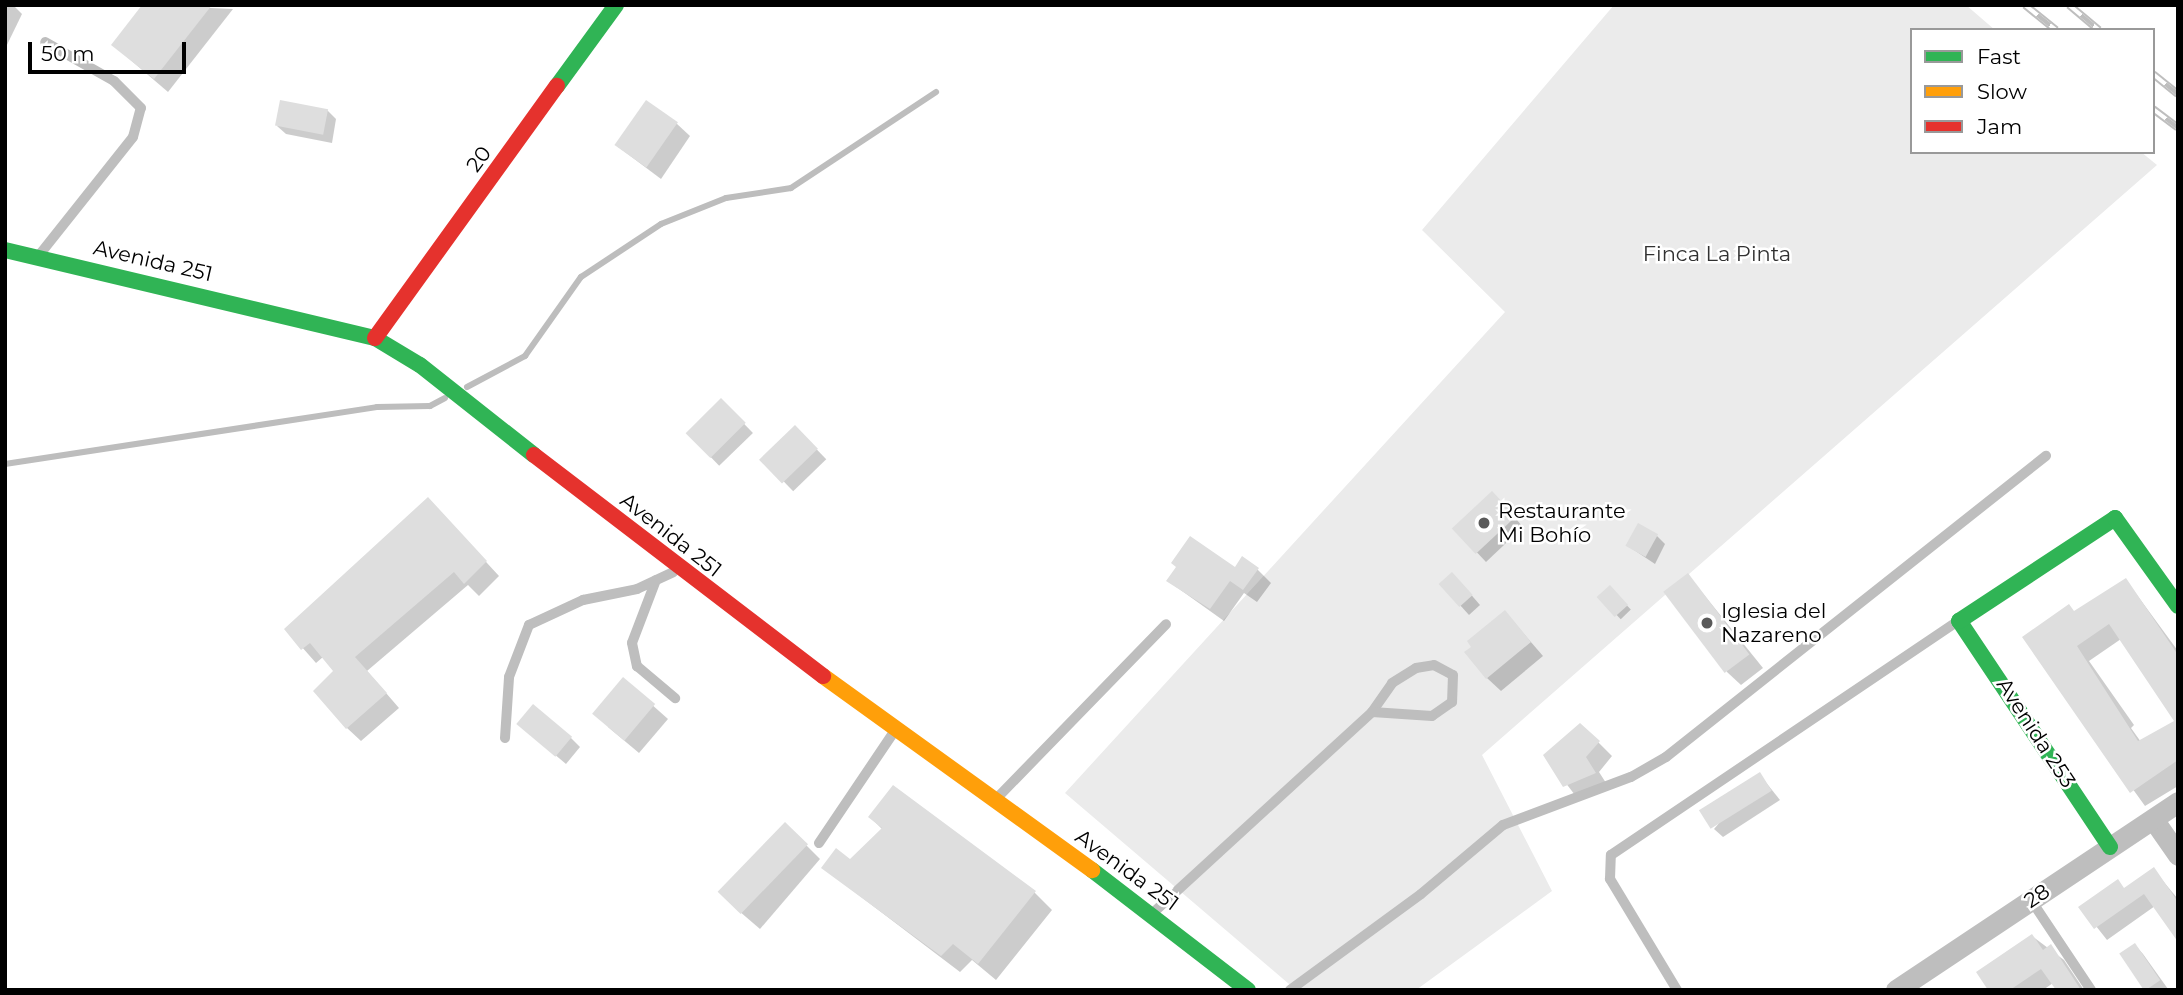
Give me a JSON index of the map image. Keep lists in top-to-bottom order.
{
  "streets": {
    "main road": ["20", "Avenida 251", "Avenida 253"],
    "street": ["28"]
  },
  "crossings": [
    ["20", "Avenida 251"],
    ["Avenida 253", "28"]
  ],
  "parks": ["Finca La Pinta"],
  "places": ["Restaurante Mi Bohío", "Iglesia del Nazareno"],
  "legend": ["Fast", "Slow", "Jam"],
  "scale_bar": "50 m"
}
